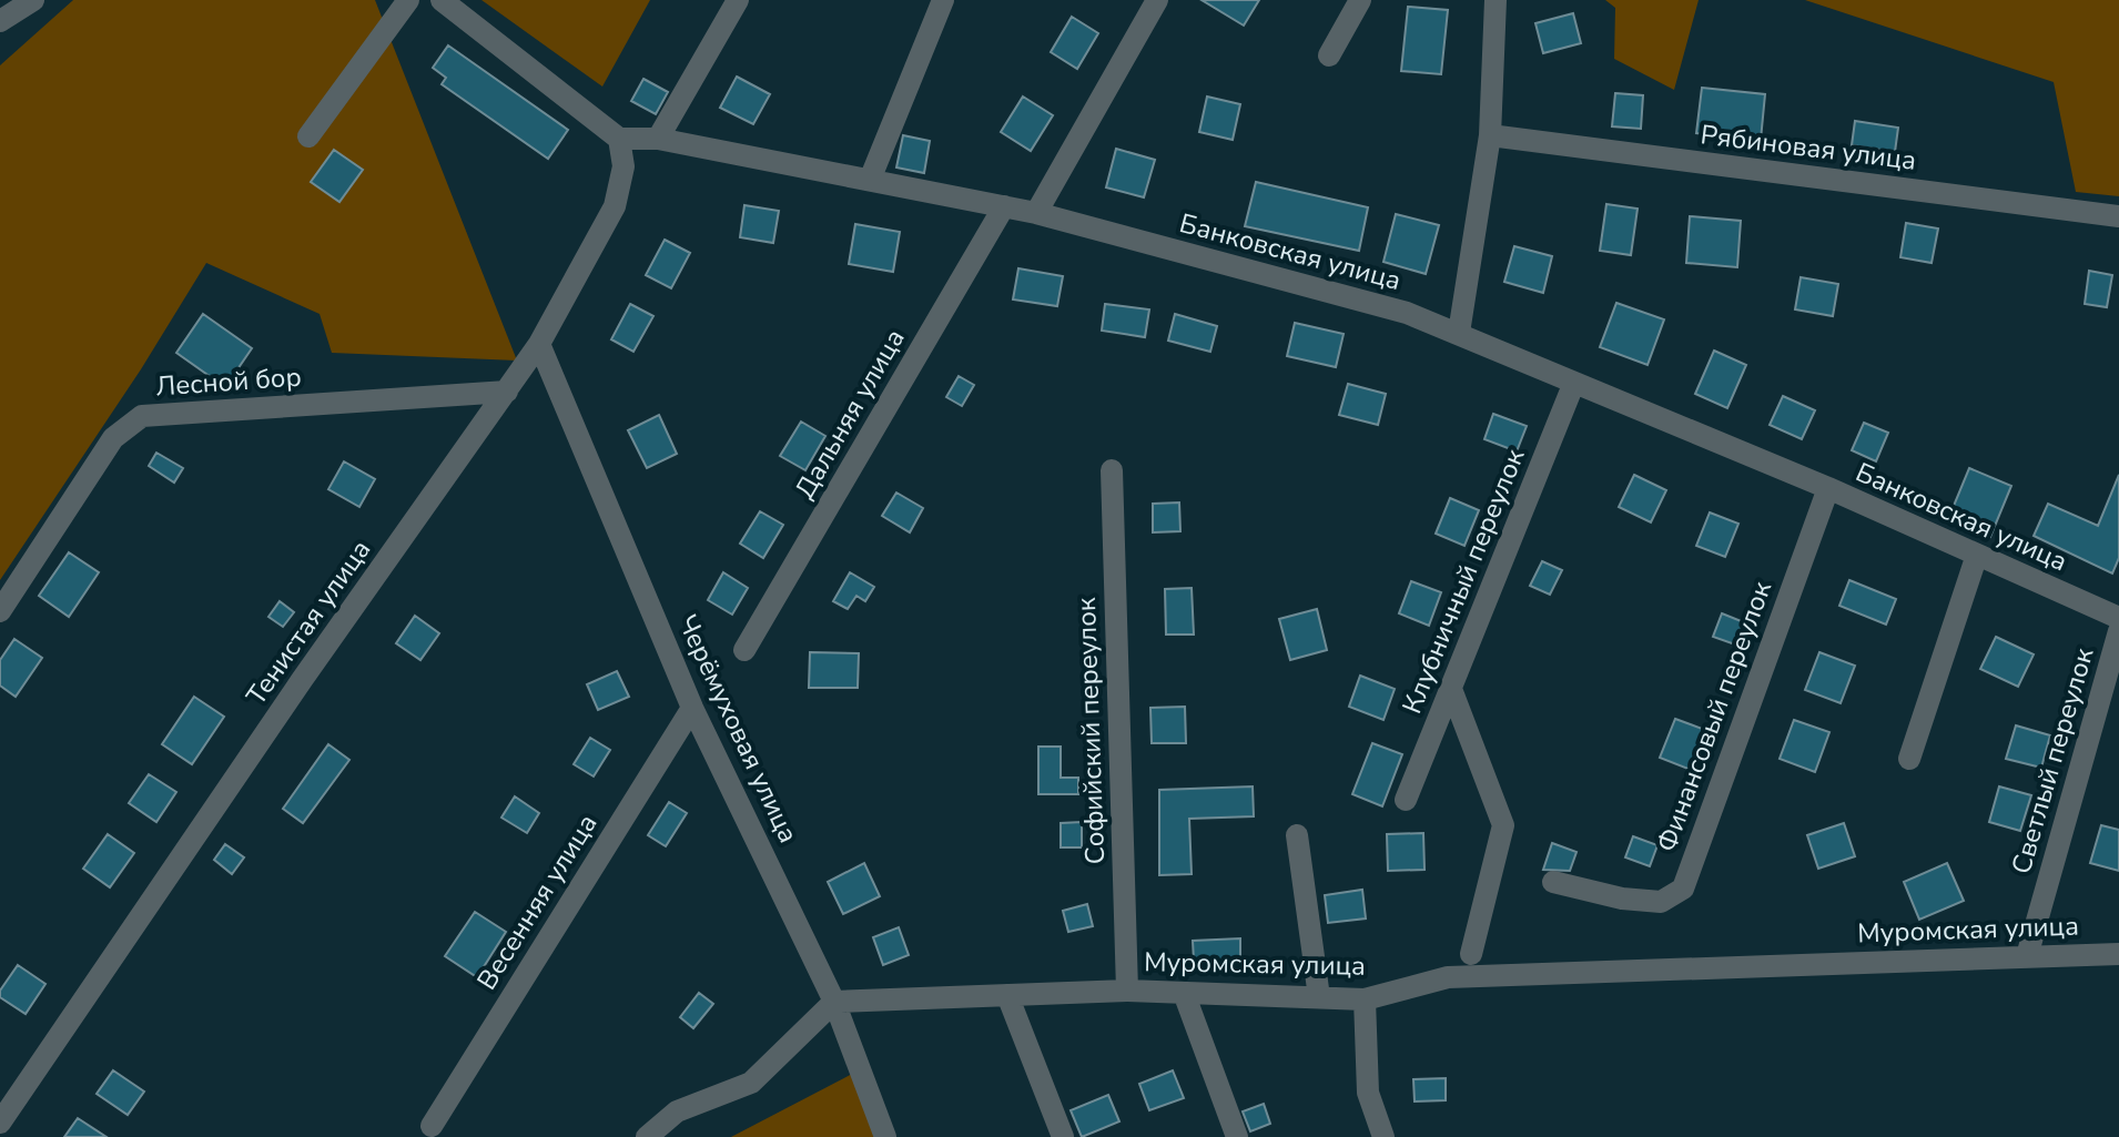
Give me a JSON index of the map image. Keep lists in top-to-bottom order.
{
  "streets": {
    "street": [
      "Рябиновая улица",
      "Банковская улица",
      "Лесной бор",
      "Дальняя улица",
      "Клубничный переулок",
      "Тенистая улица",
      "Финансовый переулок",
      "Черёмуховая улица",
      "Софийский переулок",
      "Светлый переулок",
      "Весенняя улица",
      "Муромская улица"
    ]
  },
  "crossings": [
    ["Банковская улица", "Дальняя улица"],
    ["Банковская улица", "Клубничный переулок"],
    ["Банковская улица", "Тенистая улица"],
    ["Банковская улица", "Финансовый переулок"],
    ["Лесной бор", "Тенистая улица"],
    ["Тенистая улица", "Черёмуховая улица"],
    ["Черёмуховая улица", "Весенняя улица"],
    ["Черёмуховая улица", "Муромская улица"],
    ["Софийский переулок", "Муромская улица"],
    ["Светлый переулок", "Муромская улица"]
  ]
}
